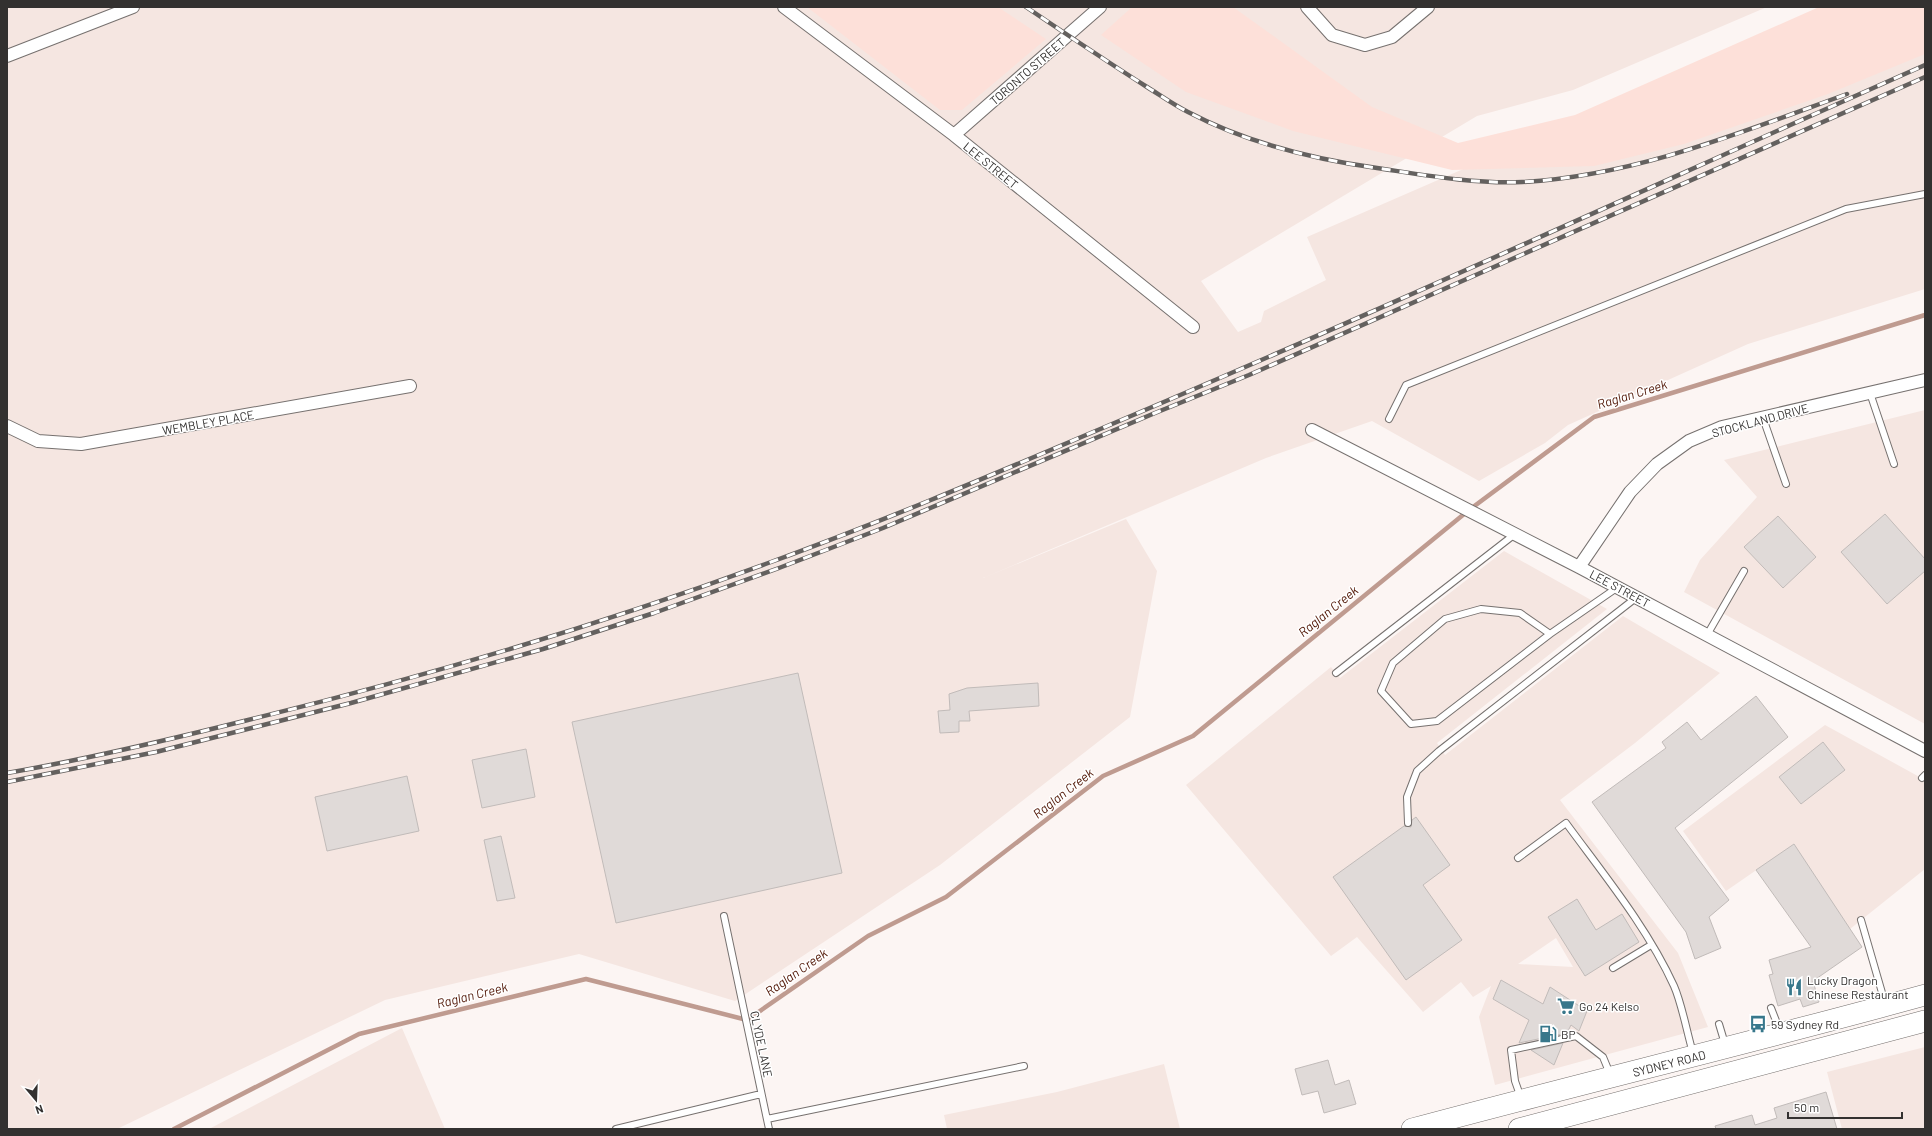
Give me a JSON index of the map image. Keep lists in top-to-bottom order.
{
  "streets": {
    "highway": ["SYDNEY ROAD"],
    "street": [
      "TORONTO STREET",
      "LEE STREET",
      "STOCKLAND DRIVE",
      "WEMBLEY PLACE"
    ],
    "lane": ["CLYDE LANE"]
  },
  "crossings": [
    ["TORONTO STREET", "LEE STREET"],
    ["LEE STREET", "STOCKLAND DRIVE"]
  ],
  "water": ["Raglan Creek"],
  "places": {
    "restaurant": ["Lucky Dragon Chinese Restaurant"],
    "supermarket": ["Go 24 Kelso"],
    "bus stop": ["59 Sydney Rd"],
    "fuel station": ["BP"]
  },
  "scale_bar": "50 m",
  "north": "bottom"
}
